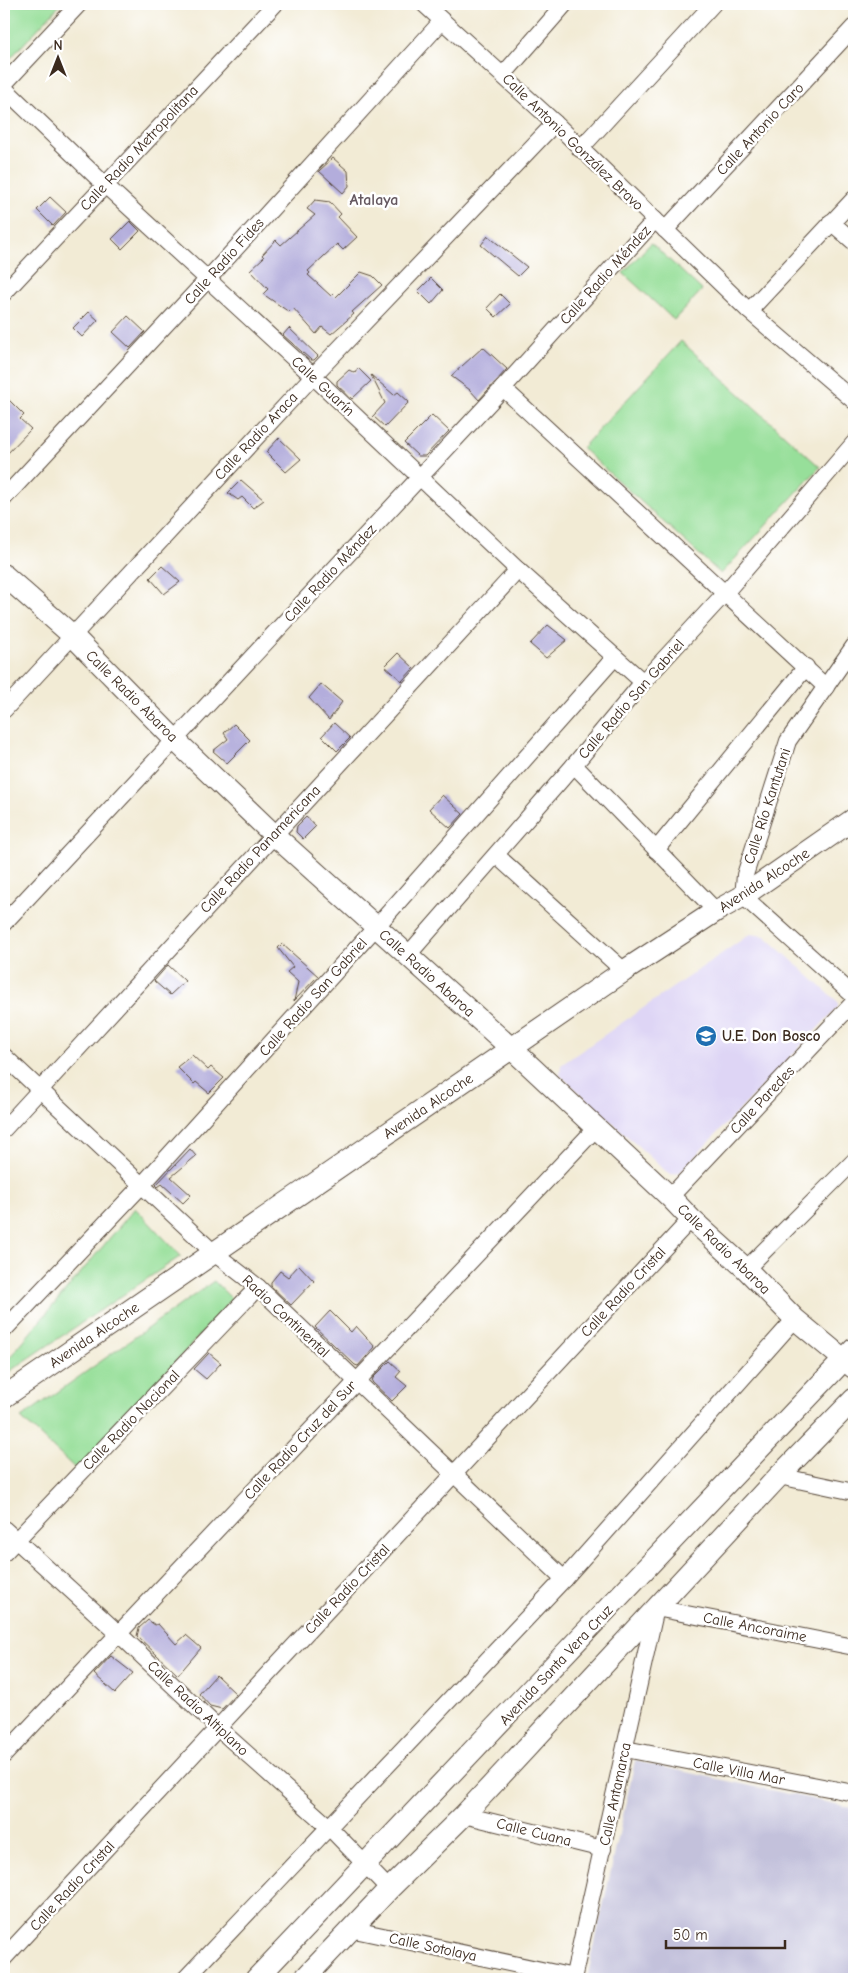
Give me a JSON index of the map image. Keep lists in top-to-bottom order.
{
  "streets": {
    "street": [
      "Calle Antonio Caro",
      "Calle Antonio González Bravo",
      "Calle Radio Metropolitana",
      "Calle Radio Fides",
      "Calle Radio Méndez",
      "Calle Guarín",
      "Calle Radio Araca",
      "Calle Radio Abaroa",
      "Calle Radio San Gabriel",
      "Calle Río Kantutani",
      "Calle Radio Panamericana",
      "Avenida Alcoche",
      "Calle Paredes",
      "Calle Radio Cristal",
      "Radio Continental",
      "Calle Radio Nacional",
      "Calle Radio Cruz del Sur",
      "Calle Ancoraime",
      "Avenida Santa Vera Cruz",
      "Calle Radio Altiplano",
      "Calle Villa Mar",
      "Calle Antamarca",
      "Calle Cuana",
      "Calle Sotolaya"
    ]
  },
  "crossings": [
    ["Calle Antonio Caro", "Calle Antonio González Bravo"],
    ["Calle Antonio Caro", "Calle Radio Méndez"],
    ["Calle Antonio González Bravo", "Calle Radio Fides"],
    ["Calle Antonio González Bravo", "Calle Radio Méndez"],
    ["Calle Antonio González Bravo", "Calle Radio Araca"],
    ["Calle Radio Metropolitana", "Calle Guarín"],
    ["Calle Radio Fides", "Calle Guarín"],
    ["Calle Radio Méndez", "Calle Guarín"],
    ["Calle Radio Méndez", "Calle Radio Abaroa"],
    ["Calle Guarín", "Calle Radio Araca"],
    ["Calle Guarín", "Calle Radio San Gabriel"],
    ["Calle Guarín", "Calle Radio Panamericana"],
    ["Calle Radio Araca", "Calle Radio Abaroa"],
    ["Calle Radio Abaroa", "Calle Radio San Gabriel"],
    ["Calle Radio Abaroa", "Calle Radio Panamericana"],
    ["Calle Radio Abaroa", "Avenida Alcoche"],
    ["Calle Radio Abaroa", "Calle Paredes"],
    ["Calle Radio Abaroa", "Calle Radio Cristal"],
    ["Calle Radio Abaroa", "Calle Radio Cruz del Sur"],
    ["Calle Radio Abaroa", "Avenida Santa Vera Cruz"],
    ["Calle Radio San Gabriel", "Radio Continental"],
    ["Calle Río Kantutani", "Avenida Alcoche"],
    ["Calle Radio Panamericana", "Radio Continental"],
    ["Avenida Alcoche", "Radio Continental"],
    ["Calle Radio Cristal", "Radio Continental"],
    ["Calle Radio Cristal", "Calle Radio Altiplano"],
    ["Radio Continental", "Calle Radio Nacional"],
    ["Radio Continental", "Calle Radio Cruz del Sur"],
    ["Calle Radio Nacional", "Calle Radio Altiplano"],
    ["Calle Radio Cruz del Sur", "Calle Radio Altiplano"],
    ["Calle Ancoraime", "Calle Antamarca"],
    ["Avenida Santa Vera Cruz", "Calle Radio Altiplano"],
    ["Calle Villa Mar", "Calle Antamarca"],
    ["Calle Antamarca", "Calle Cuana"],
    ["Calle Antamarca", "Calle Sotolaya"]
  ],
  "districts": ["Atalaya"],
  "places": {
    "school or university": ["U.E. Don Bosco"]
  },
  "scale_bar": "50 m",
  "north": "top"
}
